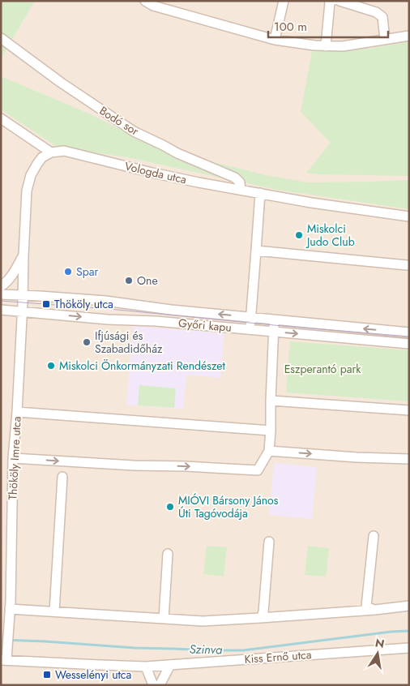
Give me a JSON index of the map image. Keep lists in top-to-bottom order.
{
  "streets": {
    "street": [
      "Bodó sor",
      "Vologda utca",
      "Győri kapu",
      "Thököly Imre utca",
      "Kiss Ernő utca"
    ]
  },
  "crossings": [
    ["Bodó sor", "Vologda utca"],
    ["Vologda utca", "Thököly Imre utca"],
    ["Győri kapu", "Thököly Imre utca"],
    ["Thököly Imre utca", "Kiss Ernő utca"]
  ],
  "water": ["Szinva"],
  "parks": ["Eszperantó park"],
  "places": {
    "other": [
      "Miskolci Judo Club",
      "Spar",
      "One",
      "Ifjúsági és Szabadidőház",
      "Miskolci Önkormányzati Rendészet",
      "MIÓVI Bársony János Úti Tagóvodája"
    ],
    "transit": ["Thököly utca", "Wesselényi utca"]
  },
  "scale_bar": "100 m",
  "north": "top"
}
